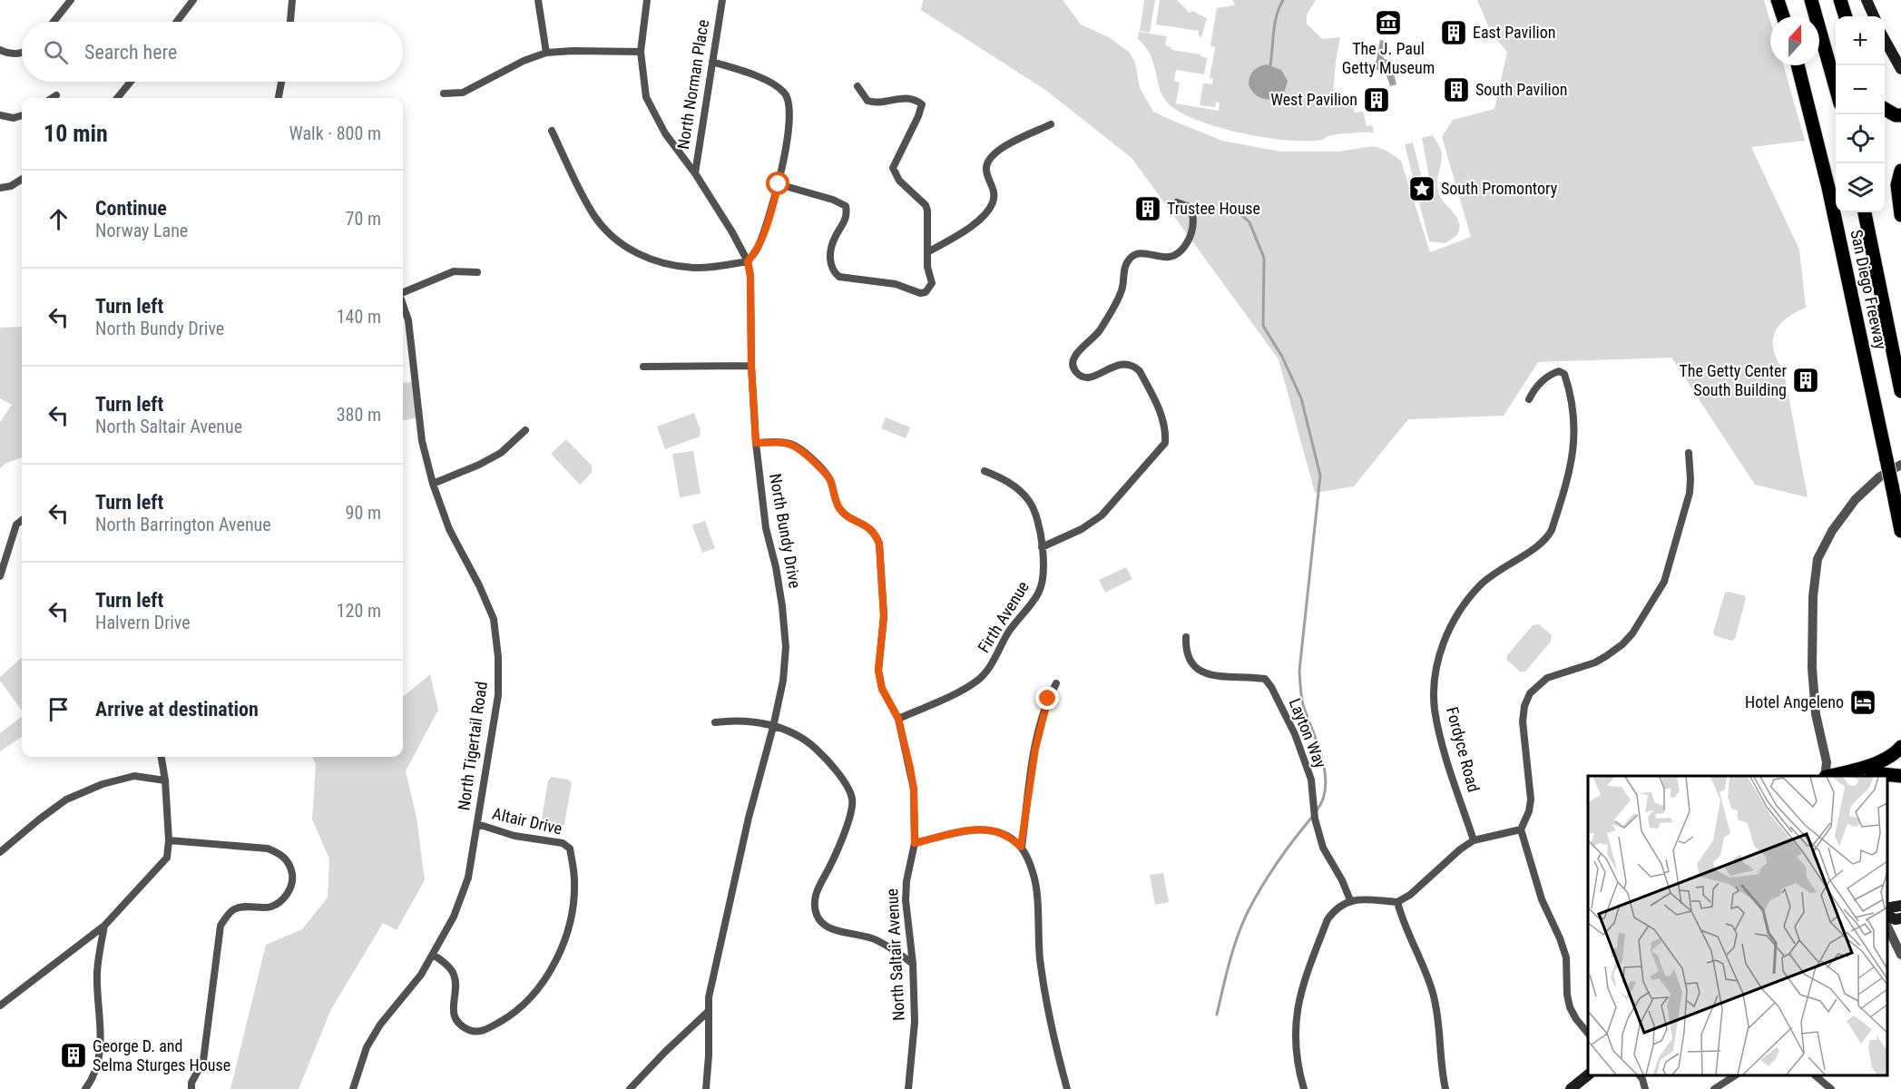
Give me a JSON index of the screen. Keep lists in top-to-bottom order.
{
  "streets": {
    "highway": ["San Diego Freeway"],
    "street": [
      "North Norman Place",
      "North Bundy Drive",
      "Firth Avenue",
      "Layton Way",
      "North Tigertail Road",
      "Fordyce Road",
      "Altair Drive",
      "North Saltair Avenue"
    ]
  },
  "crossings": [
    ["North Norman Place", "North Bundy Drive"],
    ["North Bundy Drive", "North Saltair Avenue"],
    ["Firth Avenue", "North Saltair Avenue"],
    ["North Tigertail Road", "Altair Drive"]
  ],
  "places": {
    "museum": ["The J. Paul Getty Museum"],
    "building": [
      "East Pavilion",
      "South Pavilion",
      "West Pavilion",
      "Trustee House",
      "The Getty Center South Building",
      "George D. and Selma Sturges House"
    ],
    "place": ["South Promontory"],
    "hotel": ["Hotel Angeleno"]
  },
  "north": "top",
  "page": {
    "map_buttons": ["+", "−"],
    "search": "Search here",
    "heading": ["10 min", "Walk · 800 m"],
    "list": [
      ["Continue", "Norway Lane", "70 m"],
      ["Turn left", "North Bundy Drive", "140 m"],
      ["Turn left", "North Saltair Avenue", "380 m"],
      ["Turn left", "North Barrington Avenue", "90 m"],
      ["Turn left", "Halvern Drive", "120 m"],
      "Arrive at destination"
    ]
  }
}
